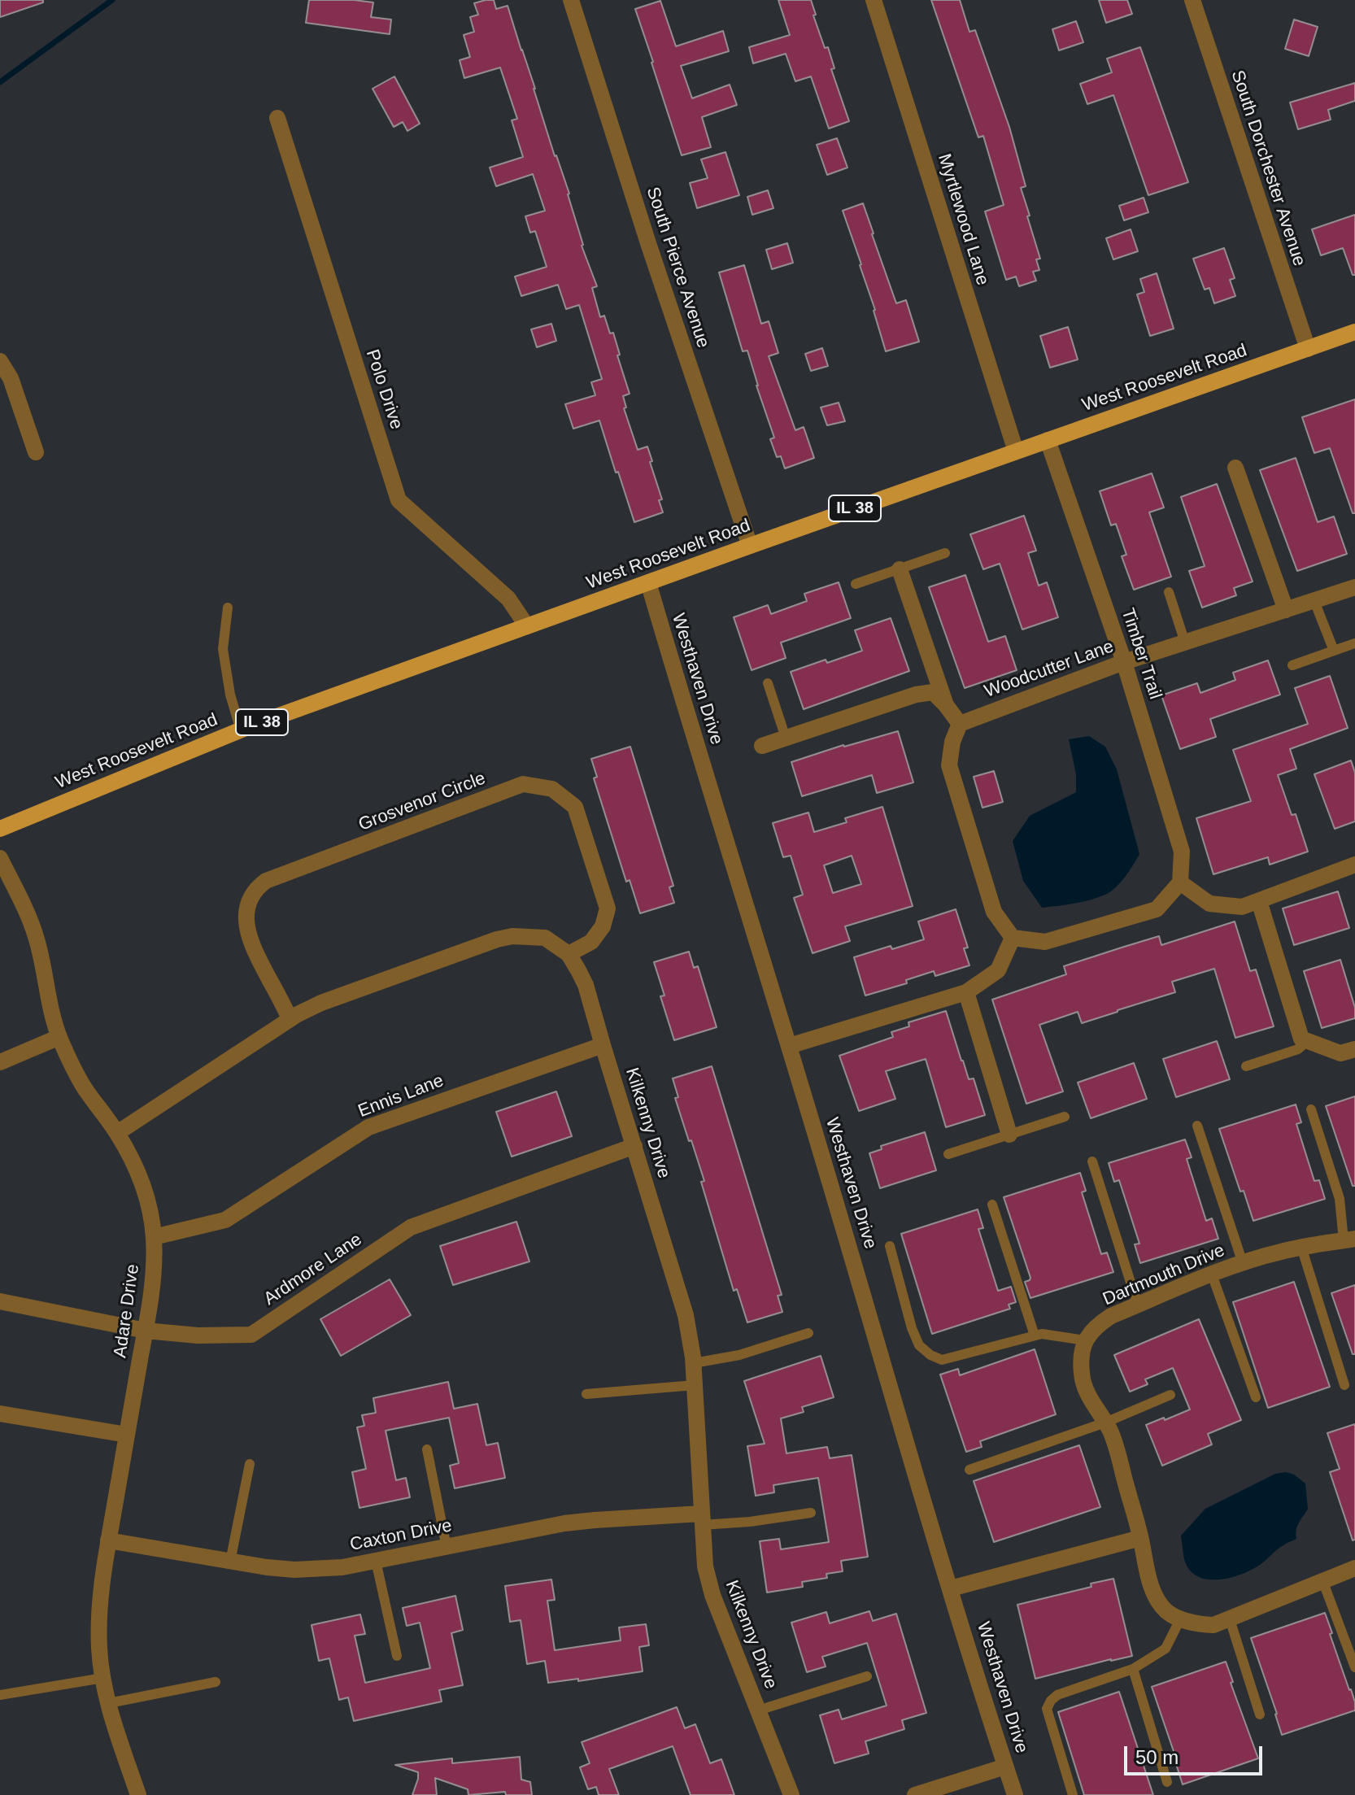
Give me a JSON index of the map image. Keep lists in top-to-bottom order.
{
  "streets": {
    "main road": ["West Roosevelt Road", "IL 38"],
    "street": [
      "South Dorchester Avenue",
      "Myrtlewood Lane",
      "South Pierce Avenue",
      "Polo Drive",
      "Timber Trail",
      "Woodcutter Lane",
      "Westhaven Drive",
      "Grosvenor Circle",
      "Ennis Lane",
      "Kilkenny Drive",
      "Ardmore Lane",
      "Dartmouth Drive",
      "Adare Drive",
      "Caxton Drive"
    ]
  },
  "crossings": [
    ["South Dorchester Avenue", "West Roosevelt Road"],
    ["Myrtlewood Lane", "West Roosevelt Road"],
    ["South Pierce Avenue", "West Roosevelt Road"],
    ["West Roosevelt Road", "Polo Drive"],
    ["West Roosevelt Road", "Timber Trail"],
    ["West Roosevelt Road", "Westhaven Drive"],
    ["Timber Trail", "Woodcutter Lane"],
    ["Grosvenor Circle", "Kilkenny Drive"],
    ["Ennis Lane", "Kilkenny Drive"],
    ["Ennis Lane", "Adare Drive"],
    ["Kilkenny Drive", "Ardmore Lane"],
    ["Kilkenny Drive", "Caxton Drive"],
    ["Ardmore Lane", "Adare Drive"],
    ["Adare Drive", "Caxton Drive"]
  ],
  "scale_bar": "50 m"
}
